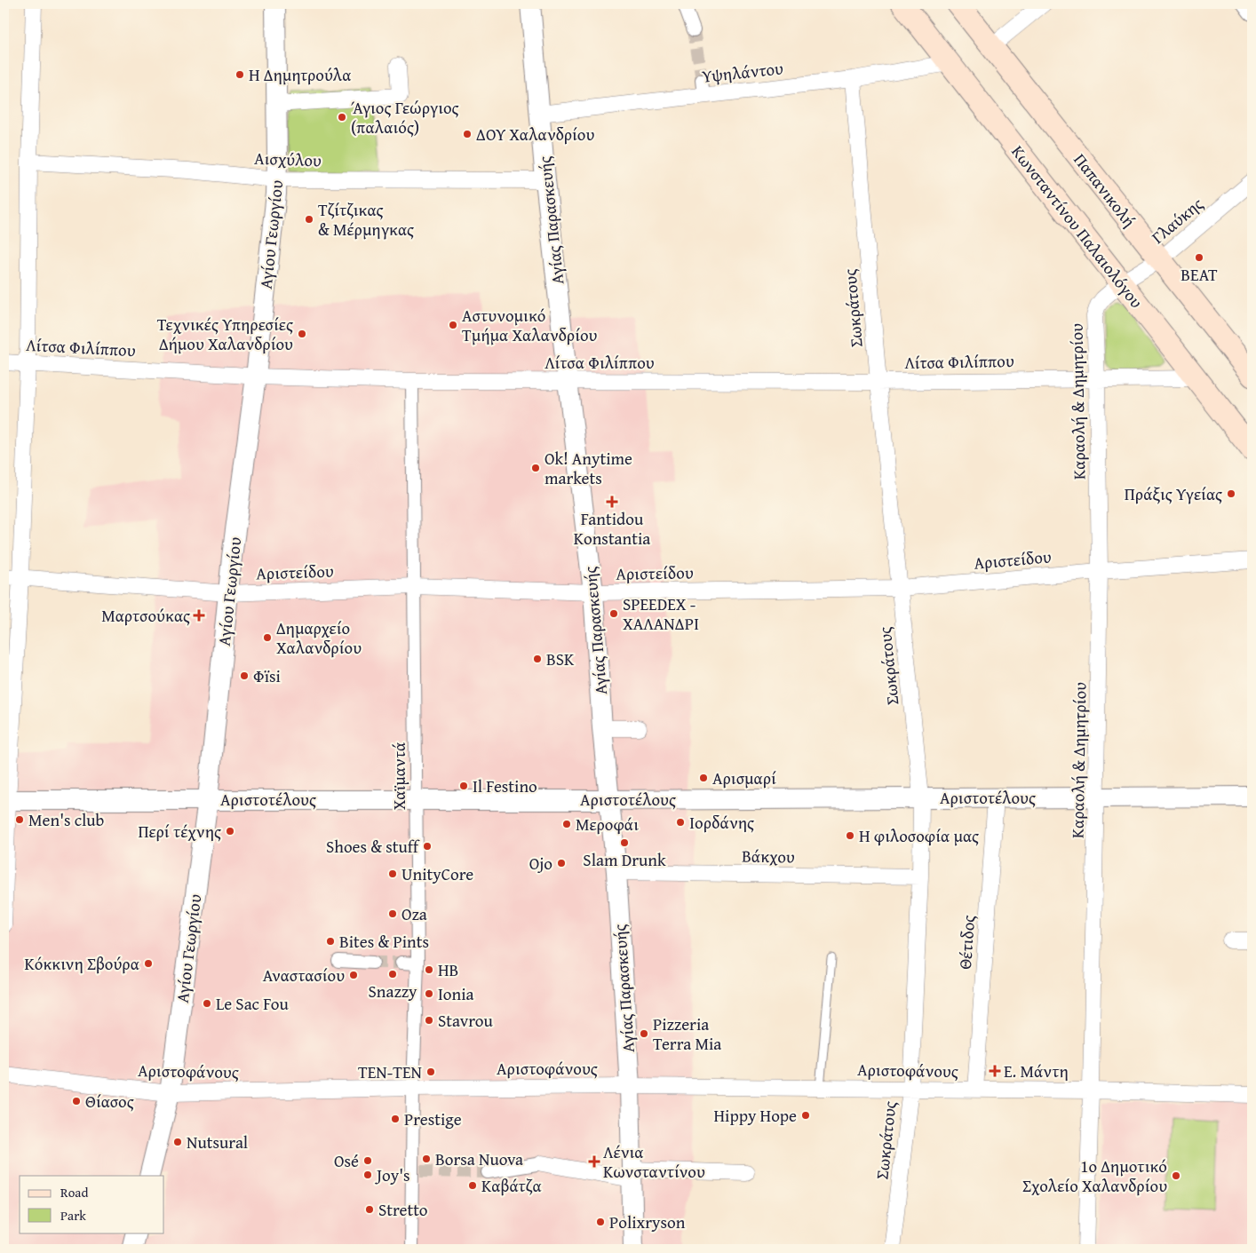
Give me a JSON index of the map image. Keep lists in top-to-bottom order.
{
  "streets": {
    "main road": ["Παπανικολή", "Κωνσταντίνου Παλαιολόγου"],
    "street": [
      "Υψηλάντου",
      "Αισχύλου",
      "Αγίας Παρασκευής",
      "Γλαύκης",
      "Αγίου Γεωργίου",
      "Σωκράτους",
      "Λίτσα Φιλίππου",
      "Καραολή & Δημητρίου",
      "Αριστείδου",
      "Χαϊμαντά",
      "Αριστοτέλους",
      "Βάκχου",
      "Θέτιδος",
      "Αριστοφάνους"
    ]
  },
  "crossings": [
    ["Υψηλάντου", "Αγίας Παρασκευής"],
    ["Υψηλάντου", "Κωνσταντίνου Παλαιολόγου"],
    ["Υψηλάντου", "Σωκράτους"],
    ["Αισχύλου", "Αγίας Παρασκευής"],
    ["Αισχύλου", "Αγίου Γεωργίου"],
    ["Παπανικολή", "Γλαύκης"],
    ["Αγίας Παρασκευής", "Λίτσα Φιλίππου"],
    ["Αγίας Παρασκευής", "Αριστείδου"],
    ["Αγίας Παρασκευής", "Αριστοτέλους"],
    ["Αγίας Παρασκευής", "Βάκχου"],
    ["Αγίας Παρασκευής", "Αριστοφάνους"],
    ["Γλαύκης", "Κωνσταντίνου Παλαιολόγου"],
    ["Γλαύκης", "Καραολή & Δημητρίου"],
    ["Κωνσταντίνου Παλαιολόγου", "Λίτσα Φιλίππου"],
    ["Κωνσταντίνου Παλαιολόγου", "Καραολή & Δημητρίου"],
    ["Αγίου Γεωργίου", "Λίτσα Φιλίππου"],
    ["Αγίου Γεωργίου", "Αριστείδου"],
    ["Αγίου Γεωργίου", "Αριστοτέλους"],
    ["Αγίου Γεωργίου", "Αριστοφάνους"],
    ["Σωκράτους", "Λίτσα Φιλίππου"],
    ["Σωκράτους", "Αριστείδου"],
    ["Σωκράτους", "Αριστοτέλους"],
    ["Σωκράτους", "Βάκχου"],
    ["Σωκράτους", "Αριστοφάνους"],
    ["Λίτσα Φιλίππου", "Καραολή & Δημητρίου"],
    ["Λίτσα Φιλίππου", "Χαϊμαντά"],
    ["Καραολή & Δημητρίου", "Αριστείδου"],
    ["Καραολή & Δημητρίου", "Αριστοτέλους"],
    ["Καραολή & Δημητρίου", "Αριστοφάνους"],
    ["Αριστείδου", "Χαϊμαντά"],
    ["Χαϊμαντά", "Αριστοτέλους"],
    ["Χαϊμαντά", "Αριστοφάνους"],
    ["Αριστοτέλους", "Θέτιδος"],
    ["Θέτιδος", "Αριστοφάνους"]
  ],
  "places": {
    "other": [
      "Η Δημητρούλα",
      "Άγιος Γεώργιος (παλαιός)",
      "ΔΟΥ Χαλανδρίου",
      "Τζίτζικας & Μέρμηγκας",
      "ΒΕΑΤ",
      "Αστυνομικό Τμήμα Χαλανδρίου",
      "Τεχνικές Υπηρεσίες Δήμου Χαλανδρίου",
      "Ok! Anytime markets",
      "Πράξις Υγείας",
      "SPEEDEX - ΧΑΛΑΝΔΡΙ",
      "Δημαρχείο Χαλανδρίου",
      "BSK",
      "Φïsi",
      "Αρισμαρί",
      "Il Festino",
      "Men's club",
      "Ιορδάνης",
      "Μεροφάι",
      "Περί τέχνης",
      "Η φιλοσοφία μας",
      "Slam Drunk",
      "Shoes & stuff",
      "Ojo",
      "UnityCore",
      "Oza",
      "Bites & Pints",
      "Κόκκινη Σβούρα",
      "HB",
      "Snazzy",
      "Αναστασίου",
      "Ionia",
      "Le Sac Fou",
      "Stavrou",
      "Pizzeria Terra Mia",
      "ΤΕΝ-ΤΕΝ",
      "Θίασος",
      "Hippy Hope",
      "Prestige",
      "Nutsural",
      "Borsa Nuova",
      "Osé",
      "Joy's",
      "1ο Δημοτικό Σχολείο Χαλανδρίου",
      "Καβάτζα",
      "Stretto",
      "Polixryson"
    ],
    "health": [
      "Fantidou Konstantia",
      "Μαρτσούκας",
      "Ε. Μάντη",
      "Λένια Κωνσταντίνου"
    ]
  },
  "legend": ["Road", "Park"]
}
